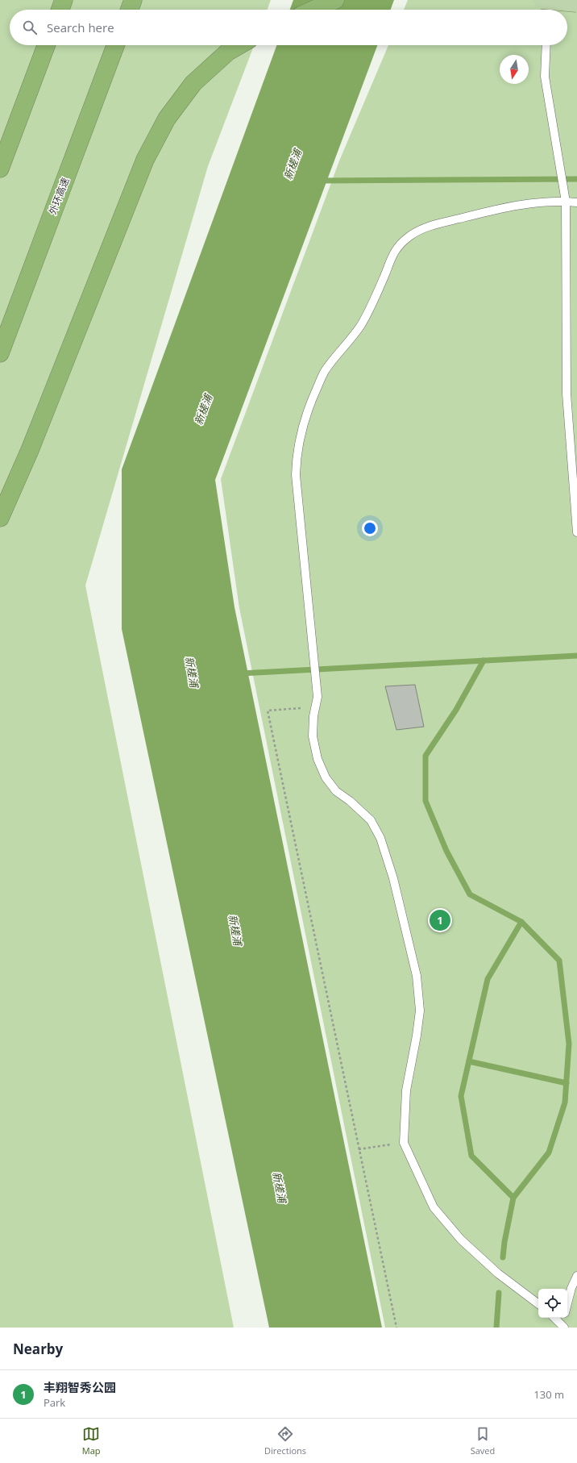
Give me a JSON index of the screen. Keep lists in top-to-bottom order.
{
  "streets": {
    "highway": ["外环高速"]
  },
  "water": ["新槎浦"],
  "north": "bottom",
  "page": {
    "search": "Search here",
    "pins": "1",
    "heading": "Nearby",
    "list": [
      {
        "mark": "1",
        "name": "丰翔智秀公园",
        "note": "Park",
        "value": "130 m"
      }
    ],
    "nav": ["Map", "Directions", "Saved"]
  }
}
